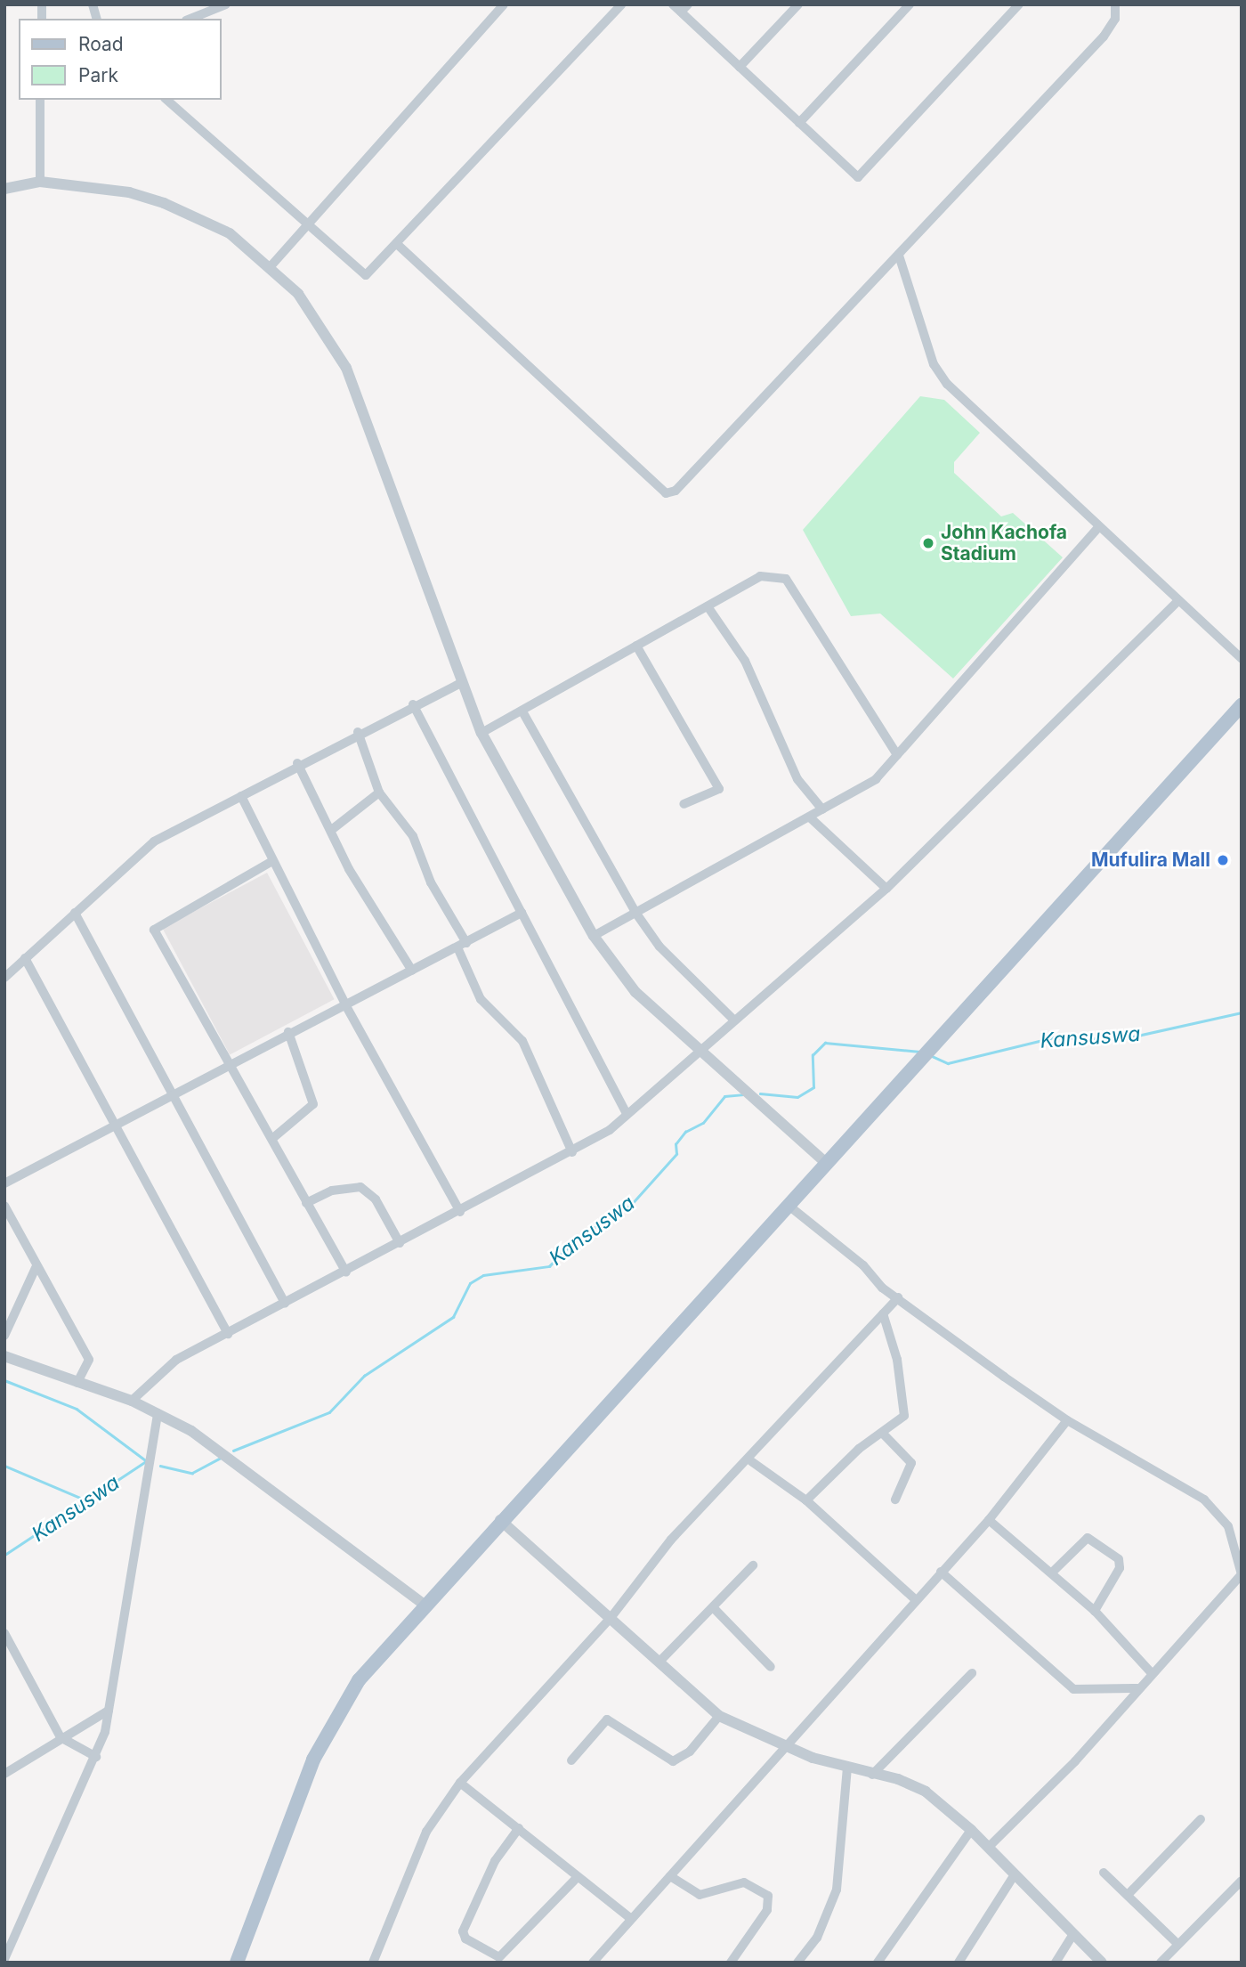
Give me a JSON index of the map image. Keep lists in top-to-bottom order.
{
  "water": ["Kansuswa"],
  "places": ["John Kachofa Stadium", "Mufulira Mall"],
  "legend": ["Road", "Park"]
}
